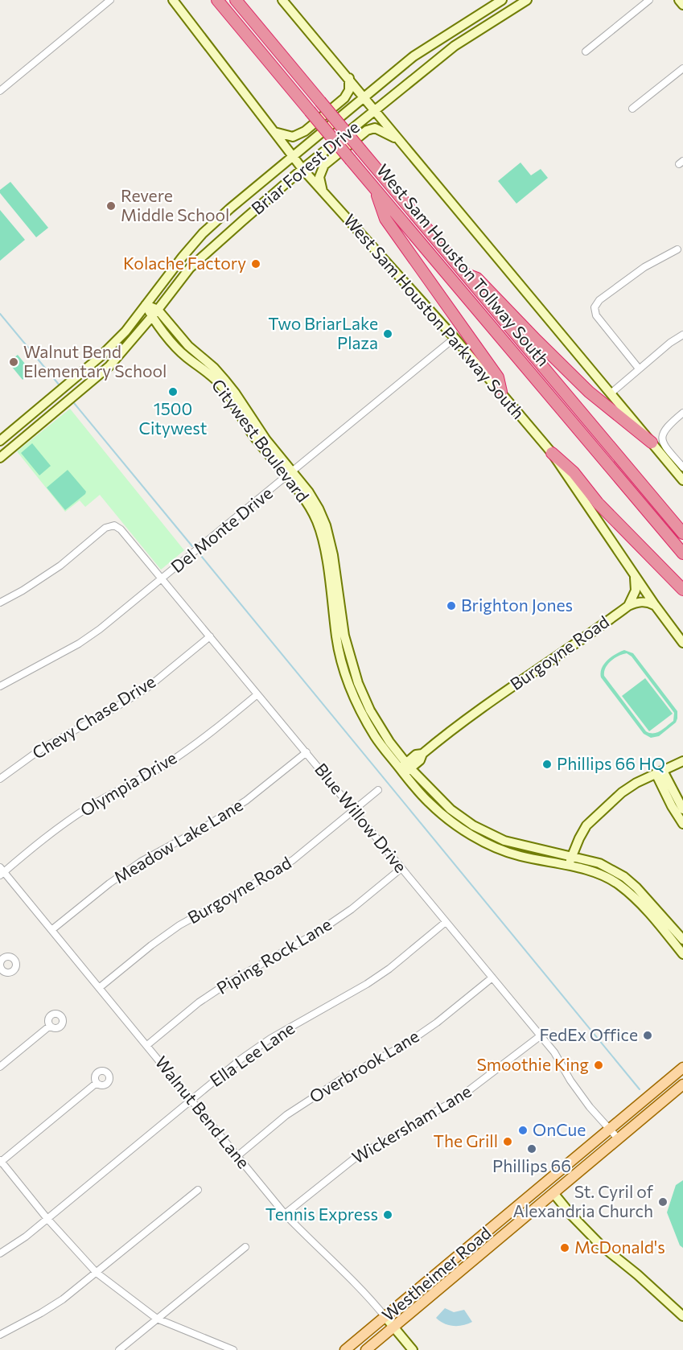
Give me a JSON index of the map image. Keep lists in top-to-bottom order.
{
  "streets": {
    "highway": ["West Sam Houston Tollway South"],
    "main road": [
      "Briar Forest Drive",
      "West Sam Houston Parkway South",
      "Citywest Boulevard",
      "Burgoyne Road",
      "Walnut Bend Lane",
      "Westheimer Road"
    ],
    "street": [
      "Del Monte Drive",
      "Chevy Chase Drive",
      "Olympia Drive",
      "Blue Willow Drive",
      "Meadow Lake Lane",
      "Piping Rock Lane",
      "Ella Lee Lane",
      "Overbrook Lane",
      "Wickersham Lane"
    ]
  },
  "crossings": [
    ["Briar Forest Drive", "West Sam Houston Parkway South"],
    ["Briar Forest Drive", "Citywest Boulevard"],
    ["West Sam Houston Parkway South", "Del Monte Drive"],
    ["West Sam Houston Parkway South", "Burgoyne Road"],
    ["Citywest Boulevard", "Del Monte Drive"],
    ["Citywest Boulevard", "Burgoyne Road"],
    ["Del Monte Drive", "Blue Willow Drive"],
    ["Burgoyne Road", "Blue Willow Drive"],
    ["Burgoyne Road", "Walnut Bend Lane"],
    ["Chevy Chase Drive", "Blue Willow Drive"],
    ["Olympia Drive", "Blue Willow Drive"],
    ["Olympia Drive", "Walnut Bend Lane"],
    ["Blue Willow Drive", "Meadow Lake Lane"],
    ["Blue Willow Drive", "Piping Rock Lane"],
    ["Blue Willow Drive", "Ella Lee Lane"],
    ["Blue Willow Drive", "Overbrook Lane"],
    ["Blue Willow Drive", "Wickersham Lane"],
    ["Blue Willow Drive", "Westheimer Road"],
    ["Meadow Lake Lane", "Walnut Bend Lane"],
    ["Piping Rock Lane", "Walnut Bend Lane"],
    ["Ella Lee Lane", "Walnut Bend Lane"],
    ["Overbrook Lane", "Walnut Bend Lane"],
    ["Walnut Bend Lane", "Wickersham Lane"],
    ["Walnut Bend Lane", "Westheimer Road"]
  ],
  "places": [
    "Revere Middle School",
    "Kolache Factory",
    "Two BriarLake Plaza",
    "Walnut Bend Elementary School",
    "1500 Citywest",
    "Brighton Jones",
    "Phillips 66 HQ",
    "FedEx Office",
    "Smoothie King",
    "OnCue",
    "The Grill",
    "Phillips 66",
    "St. Cyril of Alexandria Church",
    "Tennis Express",
    "McDonald's"
  ]
}
